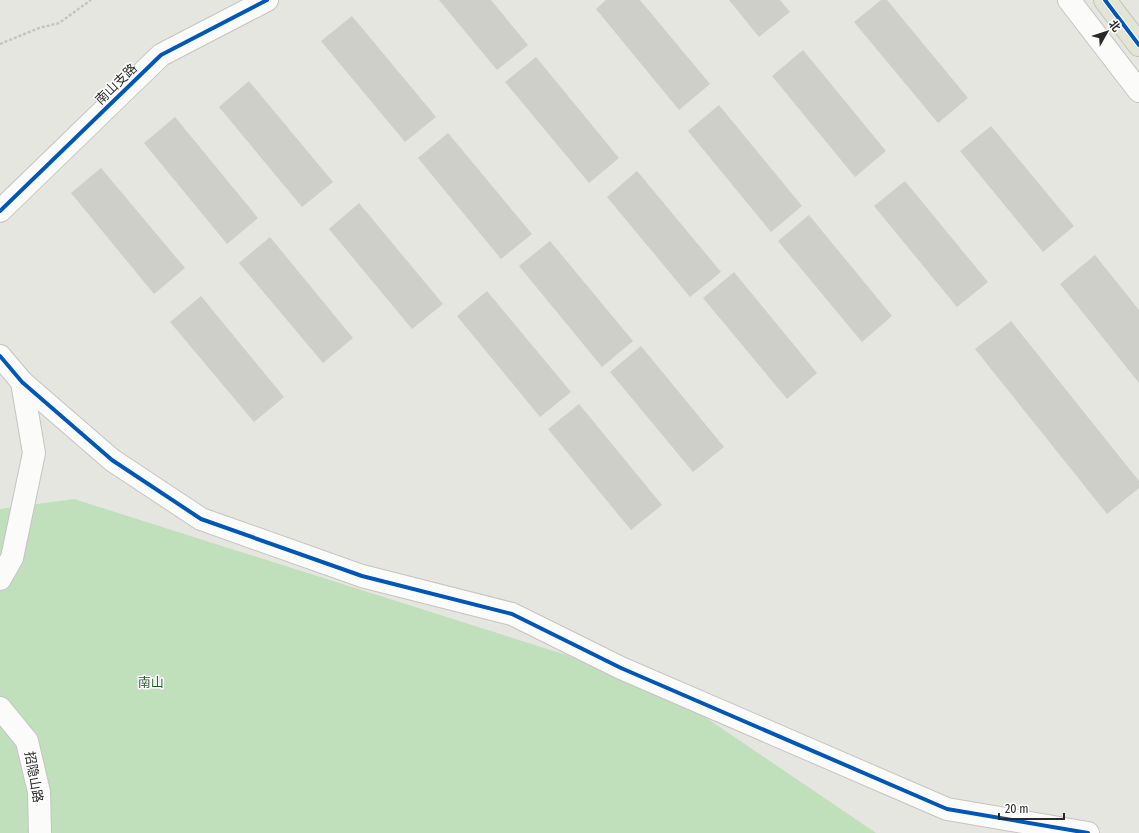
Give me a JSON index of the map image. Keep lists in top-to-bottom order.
{
  "streets": {
    "street": ["南山支路", "招隐山路"]
  },
  "parks": ["南山"],
  "scale_bar": "20 m",
  "north": "top right"
}
